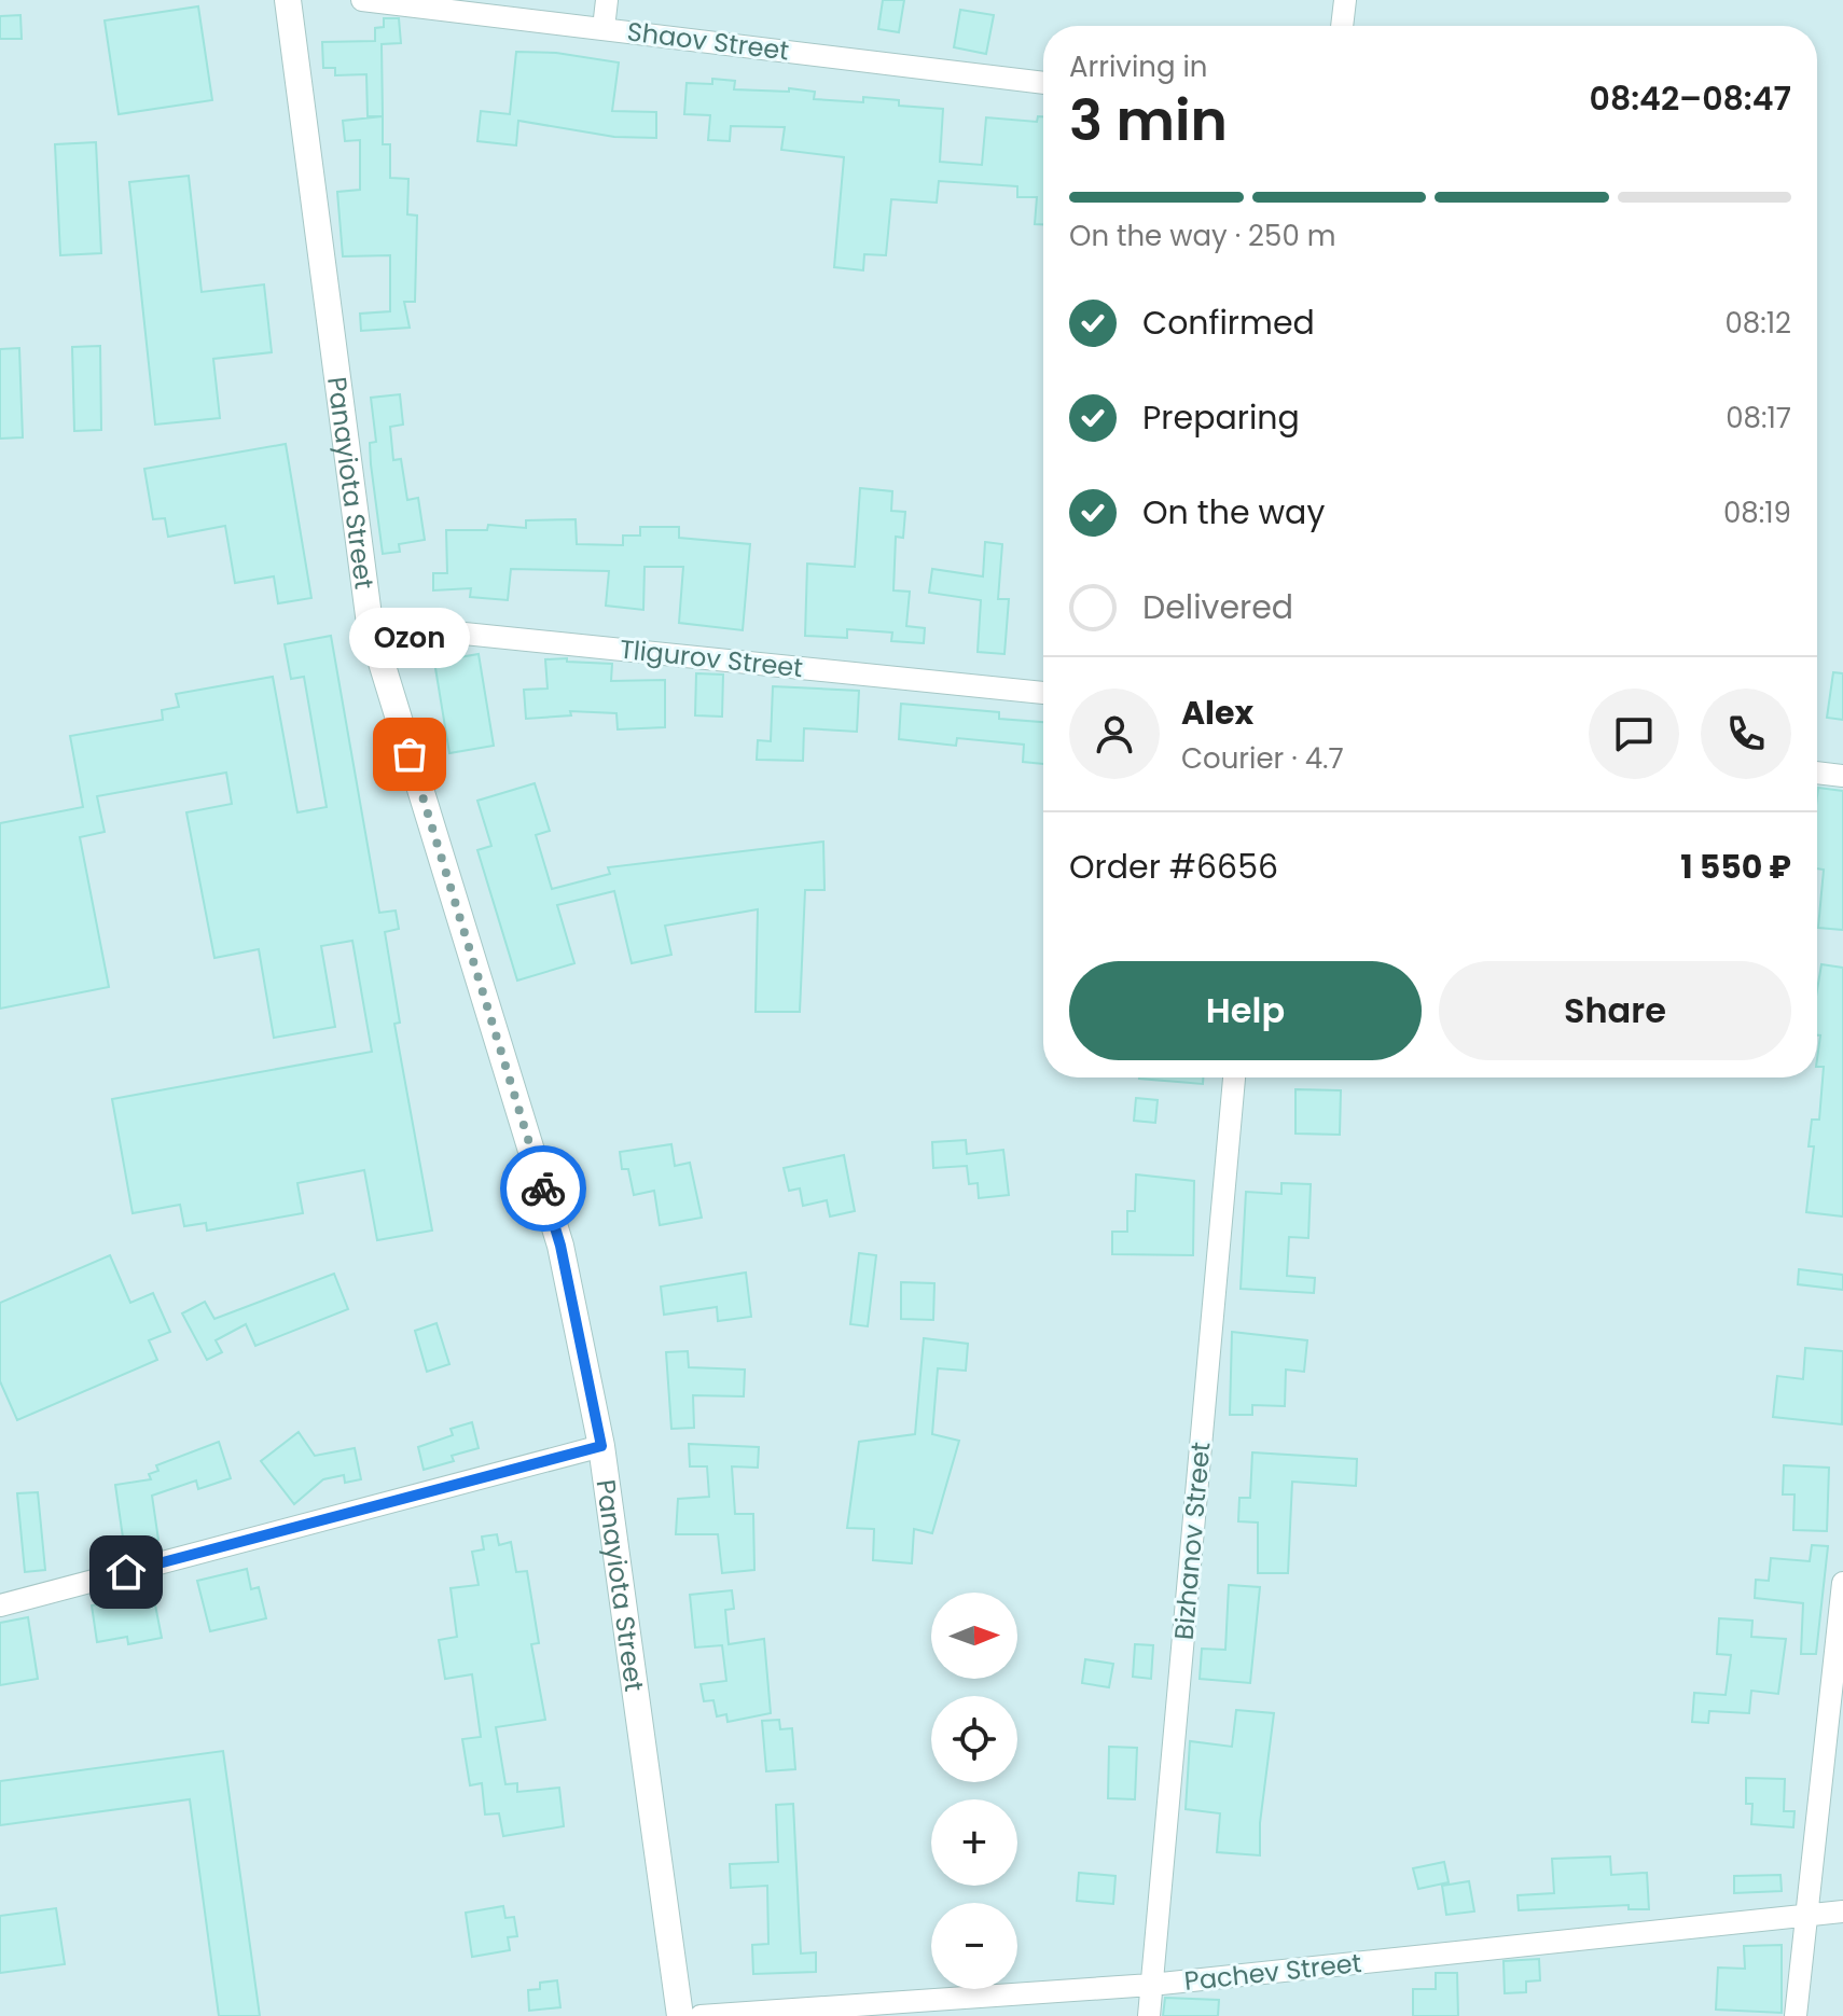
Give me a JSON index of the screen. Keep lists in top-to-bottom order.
{
  "streets": {
    "street": [
      "Shaov Street",
      "Panayiota Street",
      "Tligurov Street",
      "Bizhanov Street",
      "Pachev Street"
    ]
  },
  "crossings": [
    ["Panayiota Street", "Tligurov Street"],
    ["Bizhanov Street", "Pachev Street"]
  ],
  "places": ["Ozon"],
  "north": "right",
  "page": {
    "heading": ["3 min", "Arriving in", "08:42–08:47"],
    "panel": [
      "Alex",
      "Courier · 4.7",
      "Order #6656",
      "1 550 ₽"
    ],
    "bar": "On the way · 250 m",
    "list": [
      ["Confirmed", "08:12"],
      ["Preparing", "08:17"],
      ["On the way", "08:19"],
      "Delivered"
    ],
    "bubble": "Ozon",
    "buttons": ["Help", "Share"],
    "map_buttons": ["+", "−"]
  }
}
